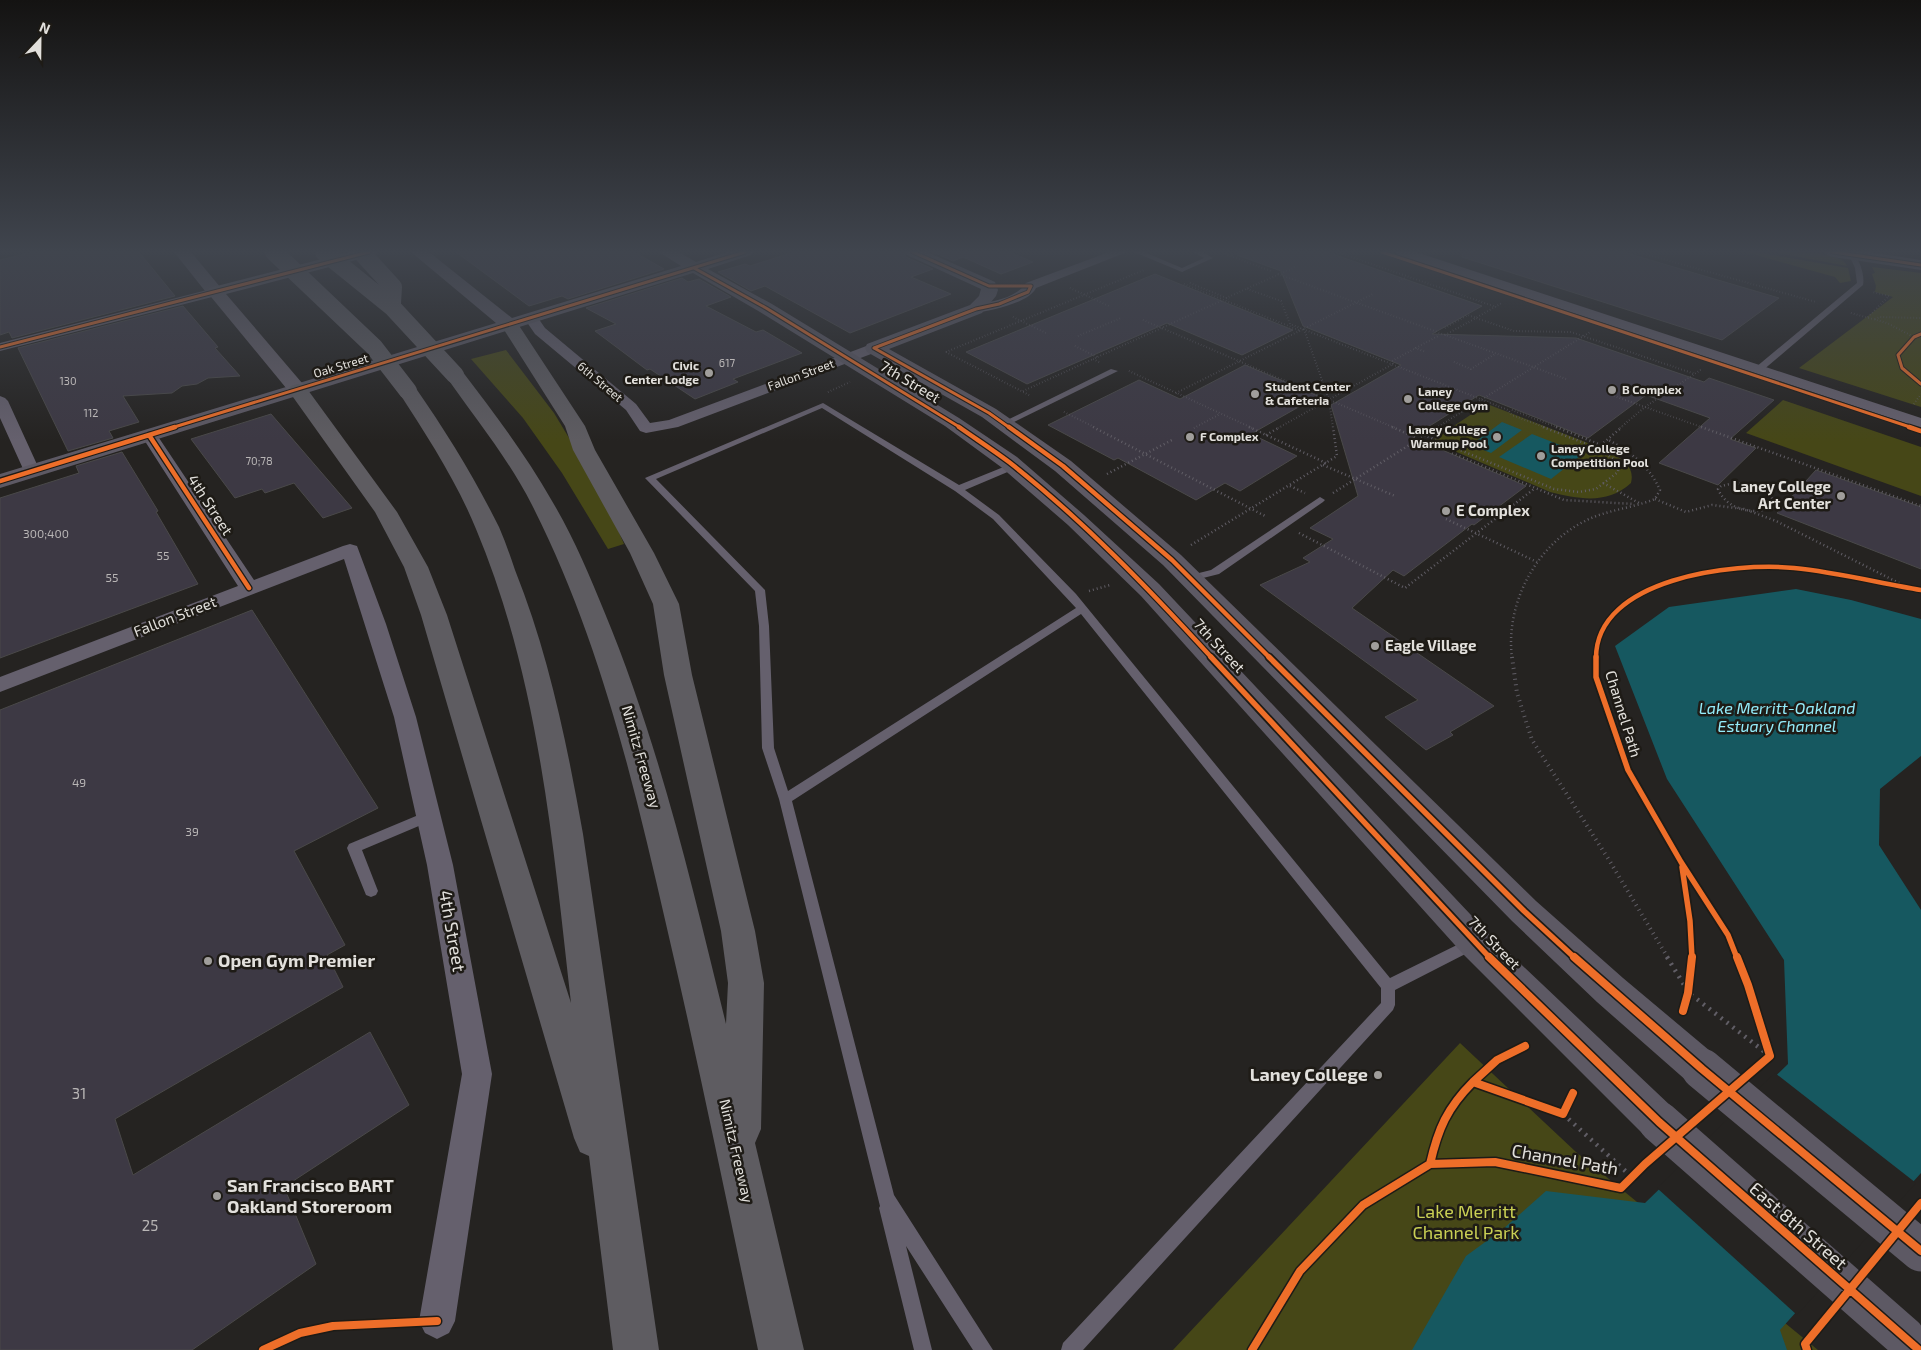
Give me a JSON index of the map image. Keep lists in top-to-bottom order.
{
  "streets": {
    "highway": ["Nimitz Freeway"],
    "main road": [
      "Oak Street",
      "Fallon Street",
      "6th Street",
      "7th Street",
      "East 8th Street"
    ],
    "street": ["4th Street"],
    "cycle path": ["Channel Path"]
  },
  "crossings": [
    ["Oak Street", "6th Street"],
    ["Oak Street", "4th Street"],
    ["Fallon Street", "6th Street"],
    ["Fallon Street", "7th Street"],
    ["Fallon Street", "4th Street"],
    ["7th Street", "East 8th Street"]
  ],
  "water": ["Lake Merritt-Oakland Estuary Channel"],
  "parks": ["Lake Merritt Channel Park"],
  "places": [
    "Civic Center Lodge",
    "B Complex",
    "Student Center & Cafeteria",
    "Laney College Gym",
    "F Complex",
    "Laney College Warmup Pool",
    "Laney College Competition Pool",
    "Laney College Art Center",
    "E Complex",
    "Eagle Village",
    "Open Gym Premier",
    "Laney College",
    "San Francisco BART Oakland Storeroom"
  ],
  "house_numbers": [
    "617",
    "130",
    "112",
    "70;78",
    "300;400",
    "55",
    "55",
    "49",
    "39",
    "31",
    "25"
  ],
  "north": "top"
}
